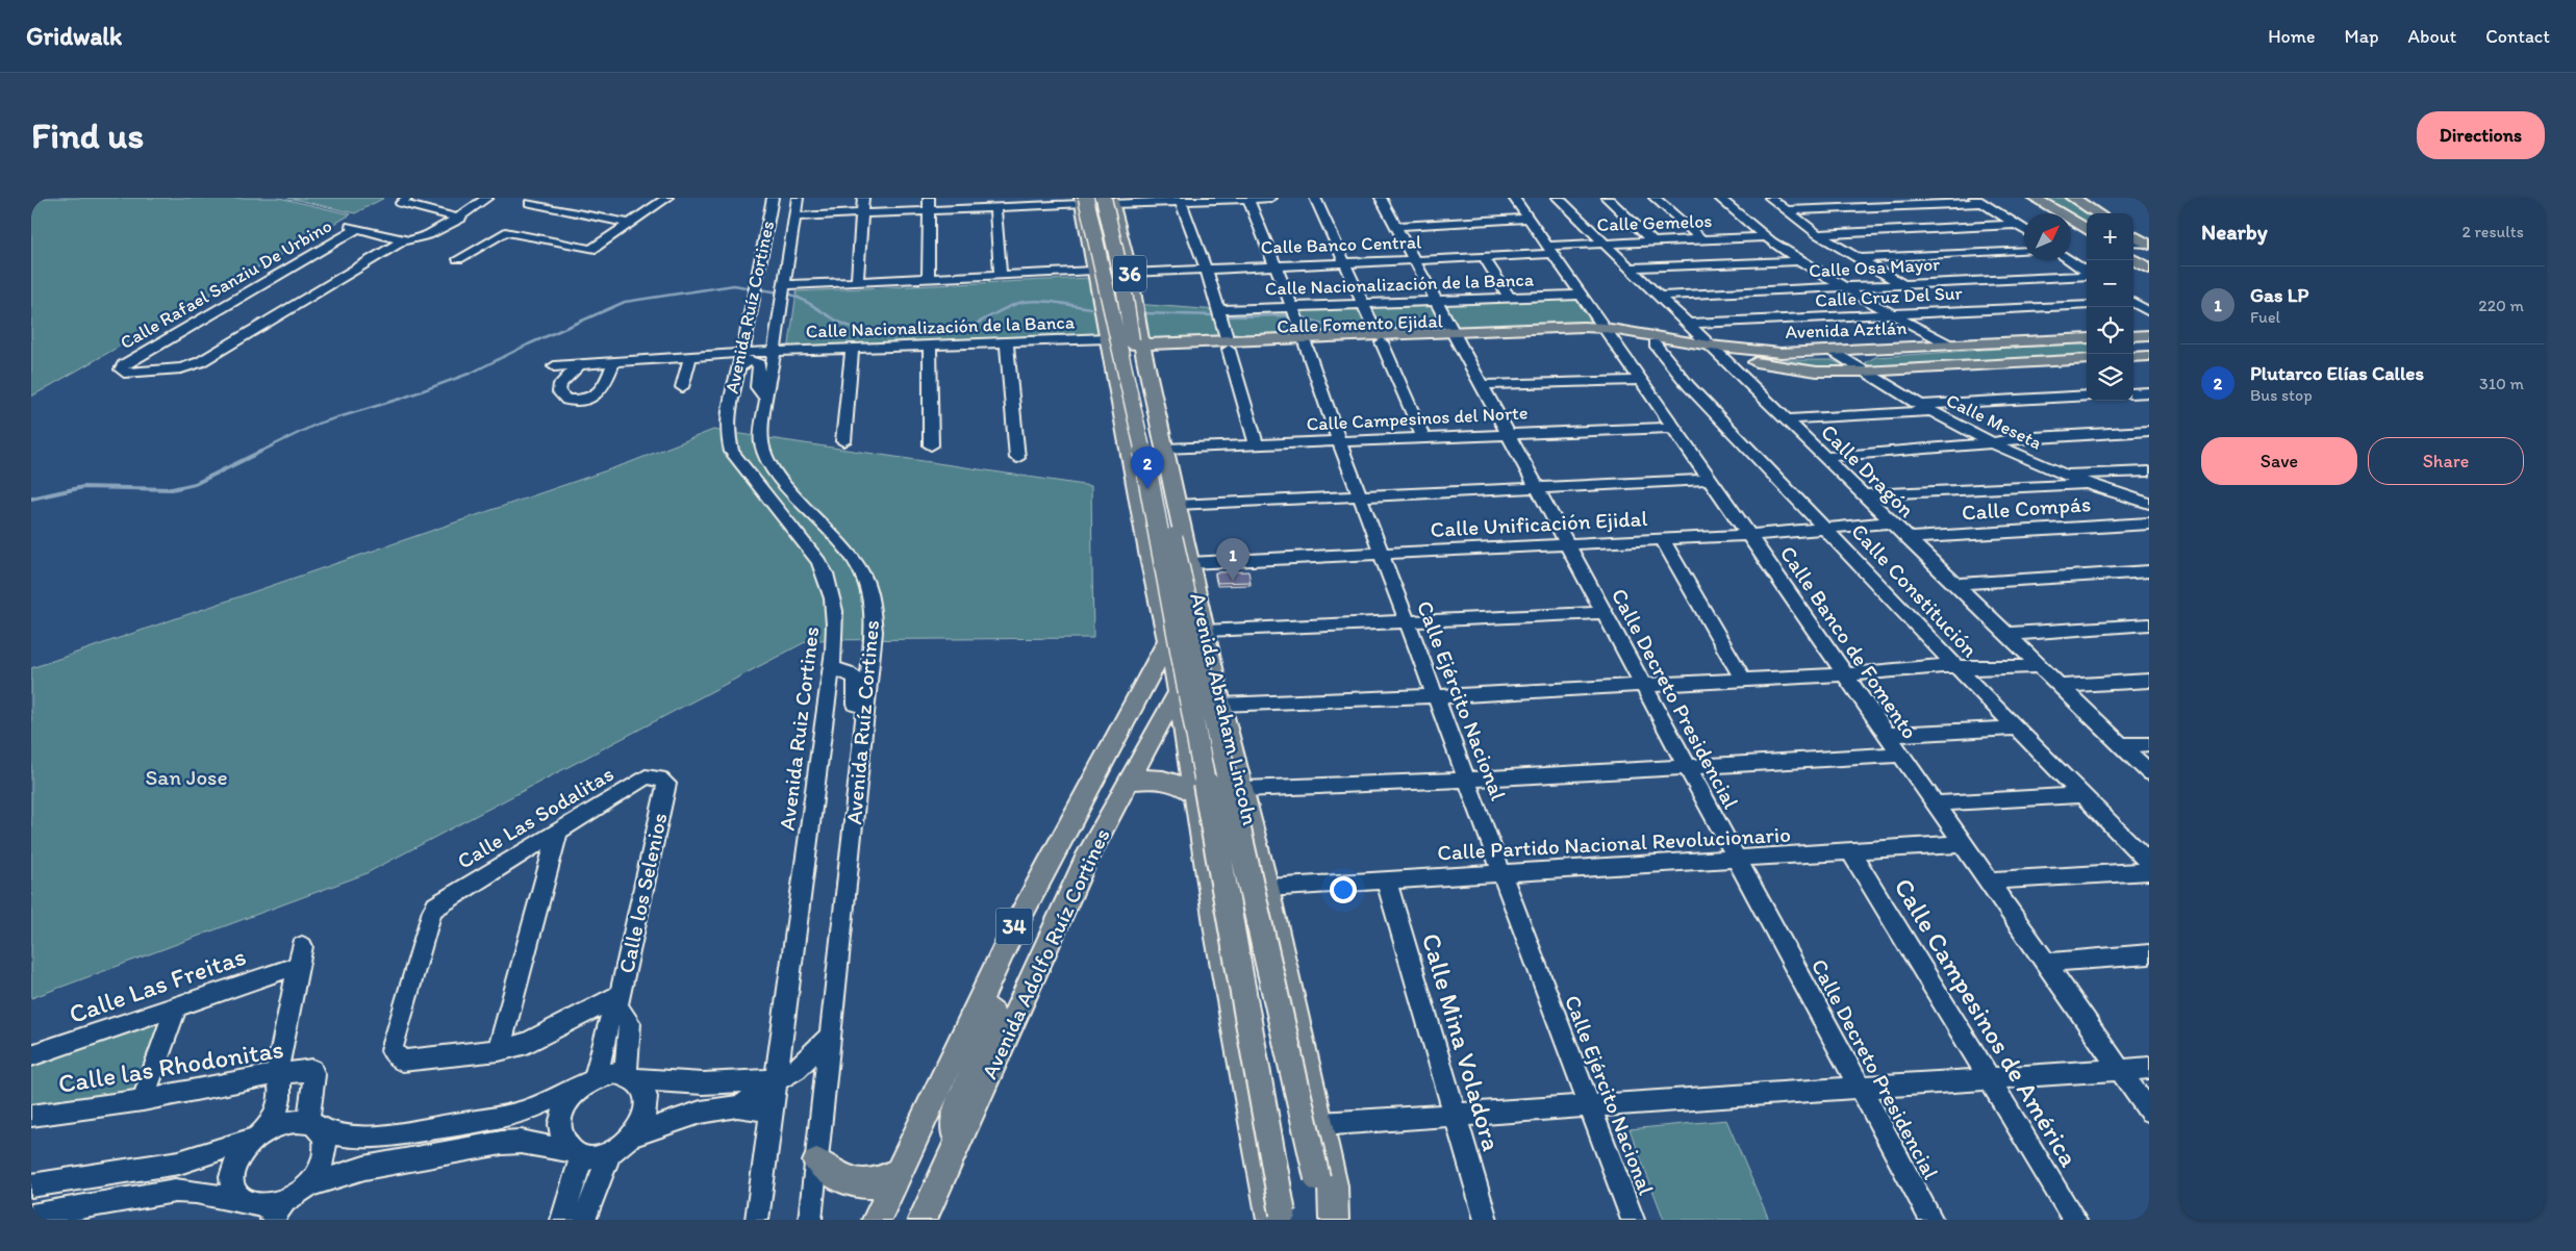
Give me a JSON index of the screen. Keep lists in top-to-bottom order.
{
  "streets": {
    "main road": [
      "36",
      "Calle Fomento Ejidal",
      "Avenida Aztlán",
      "Avenida Abraham Lincoln",
      "34",
      "Avenida Adolfo Ruíz Cortines"
    ],
    "street": [
      "Calle Gemelos",
      "Calle Banco Central",
      "Calle Osa Mayor",
      "Calle Rafael Sanziu De Urbino",
      "Calle Nacionalización de la Banca",
      "Calle Cruz Del Sur",
      "Avenida Ruíz Cortines",
      "Calle Campesinos del Norte",
      "Calle Meseta",
      "Calle Dragón",
      "Calle Compás",
      "Calle Unificación Ejidal",
      "Calle Constitución",
      "Calle Banco de Fomento",
      "Calle Decreto Presidencial",
      "Calle Ejército Nacional",
      "Avenida Ruiz Cortines",
      "Calle Las Sodalitas",
      "Calle Partido Nacional Revolucionario",
      "Calle los Selenios",
      "Calle Las Freitas",
      "Calle Campesinos de América",
      "Calle Mina Voladora",
      "Calle las Rhodonitas"
    ]
  },
  "crossings": [
    ["Calle Gemelos", "Calle Banco Central"],
    ["Calle Gemelos", "Calle Dragón"],
    ["Calle Gemelos", "Calle Banco de Fomento"],
    ["Calle Banco Central", "Calle Banco de Fomento"],
    ["Calle Banco Central", "Calle Decreto Presidencial"],
    ["Calle Banco Central", "Calle Ejército Nacional"],
    ["Calle Banco Central", "Avenida Abraham Lincoln"],
    ["Calle Osa Mayor", "Calle Dragón"],
    ["36", "Avenida Abraham Lincoln"],
    ["Calle Nacionalización de la Banca", "Avenida Ruíz Cortines"],
    ["Calle Nacionalización de la Banca", "Calle Fomento Ejidal"],
    ["Calle Nacionalización de la Banca", "Calle Banco de Fomento"],
    ["Calle Nacionalización de la Banca", "Calle Decreto Presidencial"],
    ["Calle Nacionalización de la Banca", "Calle Ejército Nacional"],
    ["Calle Nacionalización de la Banca", "Avenida Abraham Lincoln"],
    ["Calle Cruz Del Sur", "Calle Dragón"],
    ["Avenida Ruíz Cortines", "Avenida Ruiz Cortines"],
    ["Calle Fomento Ejidal", "Avenida Aztlán"],
    ["Calle Fomento Ejidal", "Calle Banco de Fomento"],
    ["Calle Fomento Ejidal", "Calle Decreto Presidencial"],
    ["Calle Fomento Ejidal", "Calle Ejército Nacional"],
    ["Calle Fomento Ejidal", "Avenida Abraham Lincoln"],
    ["Avenida Aztlán", "Calle Meseta"],
    ["Avenida Aztlán", "Calle Dragón"],
    ["Avenida Aztlán", "Calle Constitución"],
    ["Avenida Aztlán", "Calle Banco de Fomento"],
    ["Calle Campesinos del Norte", "Calle Banco de Fomento"],
    ["Calle Campesinos del Norte", "Calle Decreto Presidencial"],
    ["Calle Campesinos del Norte", "Calle Ejército Nacional"],
    ["Calle Campesinos del Norte", "Avenida Abraham Lincoln"],
    ["Calle Dragón", "Calle Compás"],
    ["Calle Dragón", "Calle Unificación Ejidal"],
    ["Calle Unificación Ejidal", "Calle Constitución"],
    ["Calle Unificación Ejidal", "Calle Banco de Fomento"],
    ["Calle Unificación Ejidal", "Calle Decreto Presidencial"],
    ["Calle Unificación Ejidal", "Calle Ejército Nacional"],
    ["Calle Unificación Ejidal", "Avenida Abraham Lincoln"],
    ["Calle Banco de Fomento", "Calle Partido Nacional Revolucionario"],
    ["Calle Decreto Presidencial", "Calle Partido Nacional Revolucionario"],
    ["Calle Ejército Nacional", "Calle Partido Nacional Revolucionario"],
    ["Avenida Abraham Lincoln", "Calle Partido Nacional Revolucionario"],
    ["Avenida Abraham Lincoln", "Avenida Adolfo Ruíz Cortines"],
    ["Calle Las Sodalitas", "Calle los Selenios"],
    ["Calle Partido Nacional Revolucionario", "Calle Campesinos de América"],
    ["Calle Partido Nacional Revolucionario", "Calle Mina Voladora"],
    ["Calle Las Freitas", "Calle las Rhodonitas"]
  ],
  "parks": ["San Jose"],
  "north": "top right",
  "page": {
    "header": "Gridwalk",
    "nav": [
      "Home",
      "Map",
      "About",
      "Contact"
    ],
    "buttons": [
      "Directions",
      ["Save", "Share"]
    ],
    "title": "Find us",
    "heading": ["Nearby", "2 results"],
    "map_buttons": ["+", "−"],
    "list": [
      {
        "mark": "1",
        "name": "Gas LP",
        "note": "Fuel",
        "value": "220 m"
      },
      {
        "mark": "2",
        "name": "Plutarco Elías Calles",
        "note": "Bus stop",
        "value": "310 m"
      }
    ],
    "pins": ["2", "1"]
  }
}
